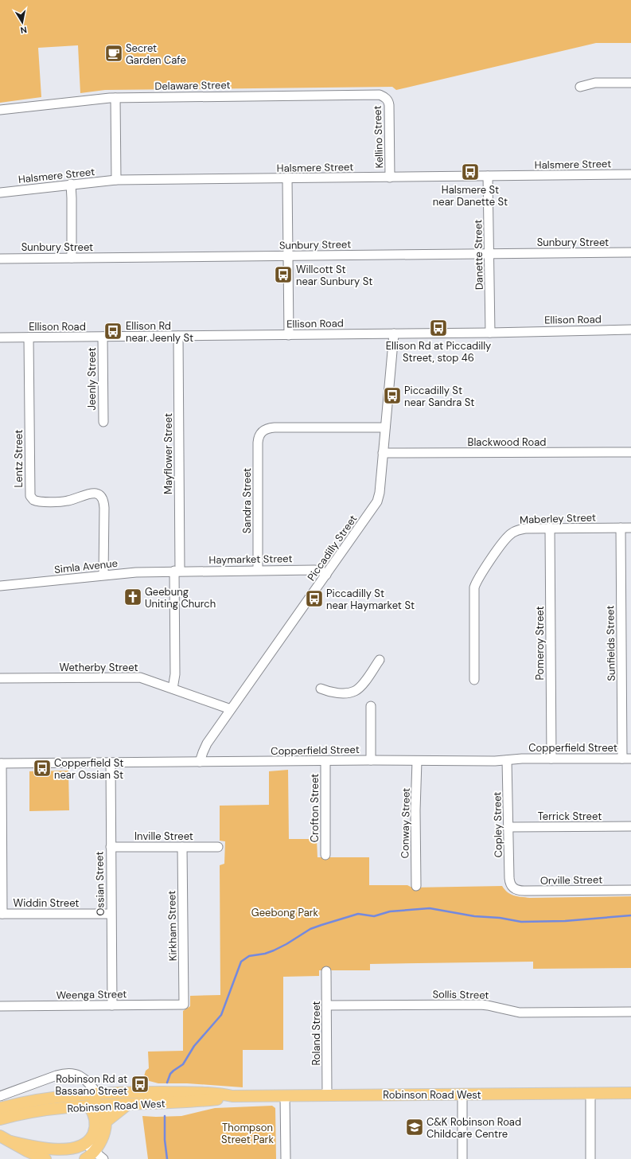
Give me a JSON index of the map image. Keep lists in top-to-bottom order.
{
  "streets": {
    "main road": ["Robinson Road West"],
    "street": [
      "Delaware Street",
      "Kellino Street",
      "Halsmere Street",
      "Sunbury Street",
      "Danette Street",
      "Ellison Road",
      "Jeenly Street",
      "Blackwood Road",
      "Mayflower Street",
      "Lentz Street",
      "Sandra Street",
      "Maberley Street",
      "Piccadilly Street",
      "Haymarket Street",
      "Simla Avenue",
      "Pomeroy Street",
      "Sunfields Street",
      "Wetherby Street",
      "Copperfield Street",
      "Crofton Street",
      "Terrick Street",
      "Conway Street",
      "Copley Street",
      "Inville Street",
      "Orville Street",
      "Ossian Street",
      "Widdin Street",
      "Kirkham Street",
      "Weenga Street",
      "Sollis Street",
      "Roland Street"
    ]
  },
  "crossings": [
    ["Delaware Street", "Kellino Street"],
    ["Kellino Street", "Halsmere Street"],
    ["Halsmere Street", "Danette Street"],
    ["Sunbury Street", "Danette Street"],
    ["Danette Street", "Ellison Road"],
    ["Ellison Road", "Jeenly Street"],
    ["Ellison Road", "Mayflower Street"],
    ["Ellison Road", "Lentz Street"],
    ["Ellison Road", "Piccadilly Street"],
    ["Blackwood Road", "Piccadilly Street"],
    ["Mayflower Street", "Haymarket Street"],
    ["Mayflower Street", "Simla Avenue"],
    ["Mayflower Street", "Wetherby Street"],
    ["Lentz Street", "Simla Avenue"],
    ["Sandra Street", "Piccadilly Street"],
    ["Sandra Street", "Haymarket Street"],
    ["Maberley Street", "Pomeroy Street"],
    ["Maberley Street", "Sunfields Street"],
    ["Piccadilly Street", "Haymarket Street"],
    ["Piccadilly Street", "Wetherby Street"],
    ["Piccadilly Street", "Copperfield Street"],
    ["Haymarket Street", "Simla Avenue"],
    ["Pomeroy Street", "Copperfield Street"],
    ["Sunfields Street", "Copperfield Street"],
    ["Copperfield Street", "Crofton Street"],
    ["Copperfield Street", "Conway Street"],
    ["Copperfield Street", "Copley Street"],
    ["Copperfield Street", "Ossian Street"],
    ["Terrick Street", "Copley Street"],
    ["Copley Street", "Orville Street"],
    ["Inville Street", "Ossian Street"],
    ["Inville Street", "Kirkham Street"],
    ["Ossian Street", "Widdin Street"],
    ["Ossian Street", "Weenga Street"],
    ["Kirkham Street", "Weenga Street"],
    ["Sollis Street", "Roland Street"],
    ["Roland Street", "Robinson Road West"]
  ],
  "parks": ["Geebong Park", "Thompson Street Park"],
  "places": {
    "cafe": ["Secret Garden Cafe"],
    "bus stop": [
      "Halsmere St near Danette St",
      "Willcott St near Sunbury St",
      "Ellison Rd at Piccadilly Street, stop 46",
      "Ellison Rd near Jeenly St",
      "Piccadilly St near Sandra St",
      "Piccadilly St near Haymarket St",
      "Copperfield St near Ossian St",
      "Robinson Rd at Bassano Street"
    ],
    "church": ["Geebung Uniting Church"],
    "school or university": ["C&K Robinson Road Childcare Centre"]
  },
  "north": "bottom"
}
